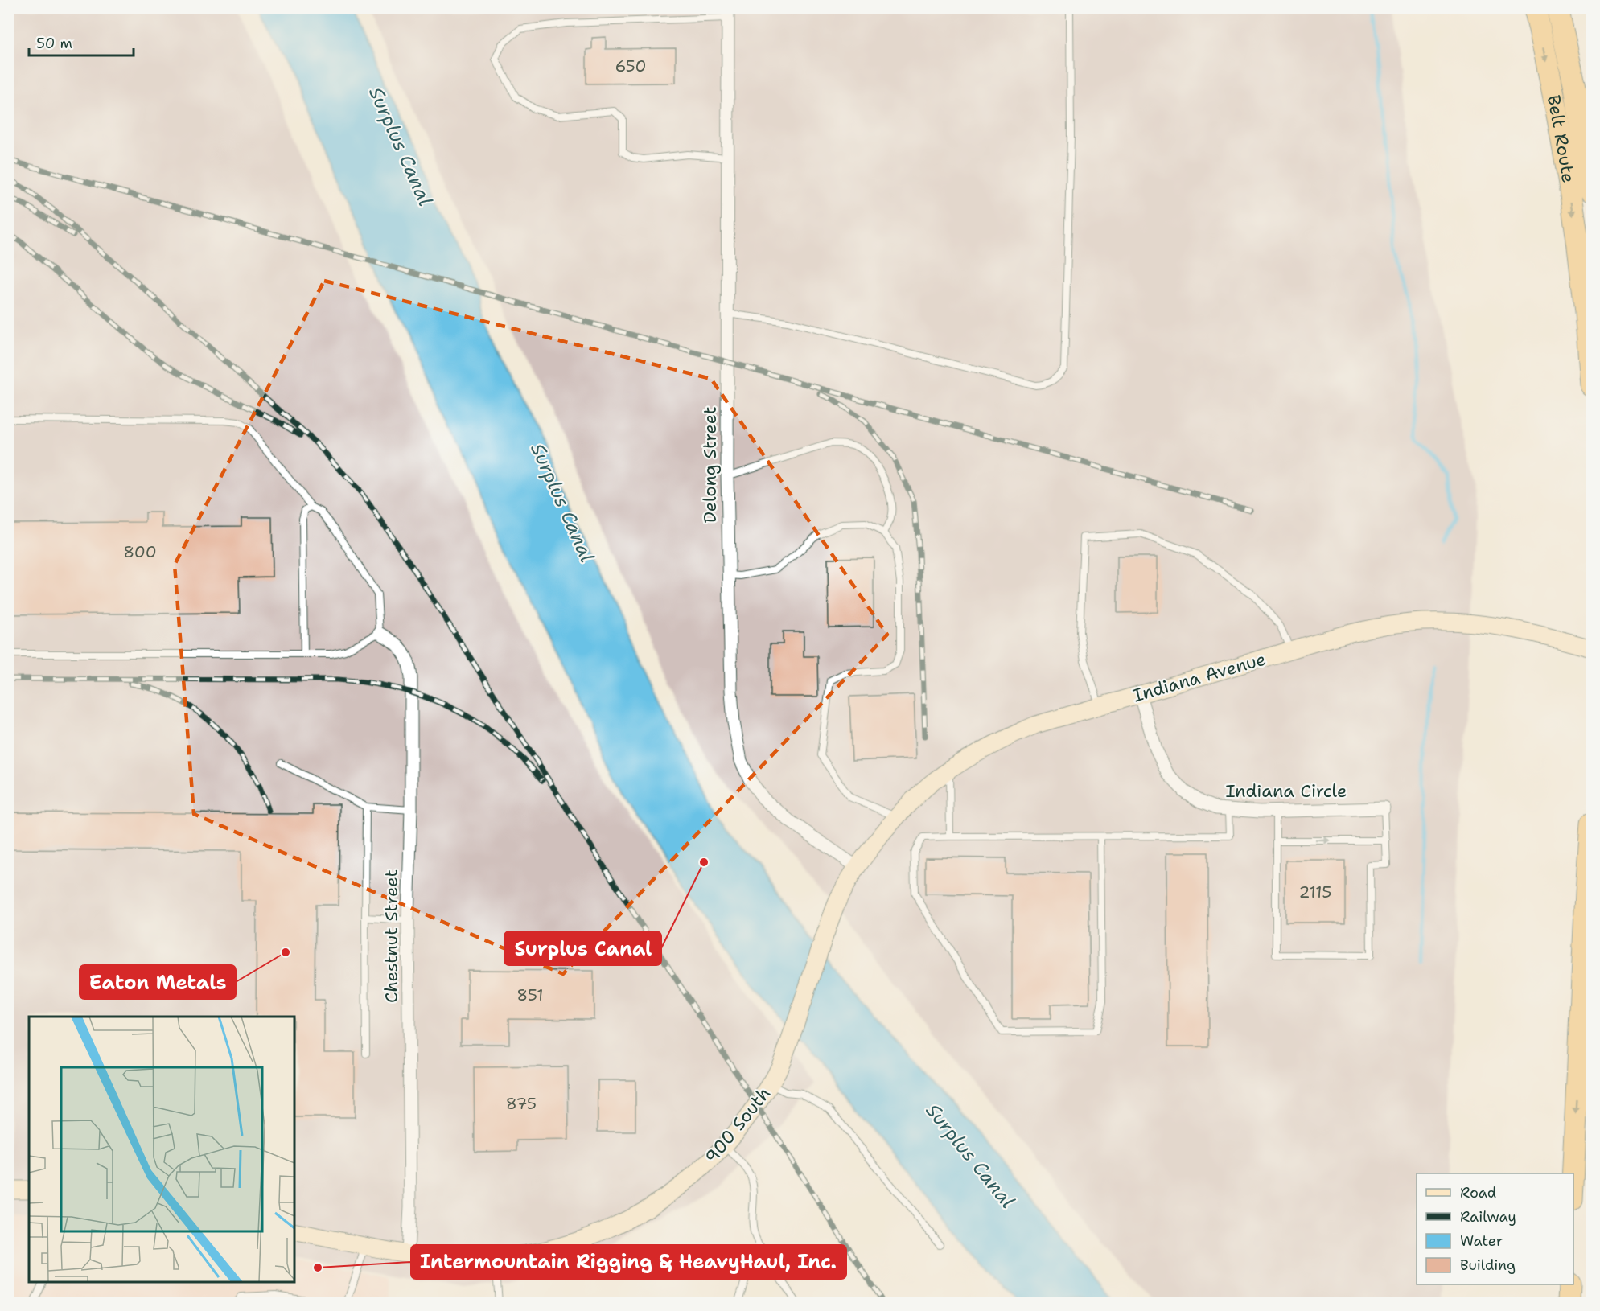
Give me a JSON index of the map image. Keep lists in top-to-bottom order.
{
  "streets": {
    "highway": ["Belt Route"],
    "street": [
      "Delong Street",
      "Indiana Avenue",
      "Indiana Circle",
      "Chestnut Street",
      "900 South"
    ]
  },
  "crossings": [
    ["Delong Street", "Indiana Avenue"],
    ["Delong Street", "900 South"],
    ["Indiana Avenue", "Indiana Circle"],
    ["Indiana Avenue", "900 South"],
    ["Chestnut Street", "900 South"]
  ],
  "water": ["Surplus Canal"],
  "places": ["Surplus Canal", "Eaton Metals", "Intermountain Rigging & HeavyHaul, Inc."],
  "house_numbers": [
    "650",
    "800",
    "2115",
    "851",
    "875"
  ],
  "legend": [
    "Road",
    "Railway",
    "Water",
    "Building"
  ],
  "scale_bar": "50 m"
}
